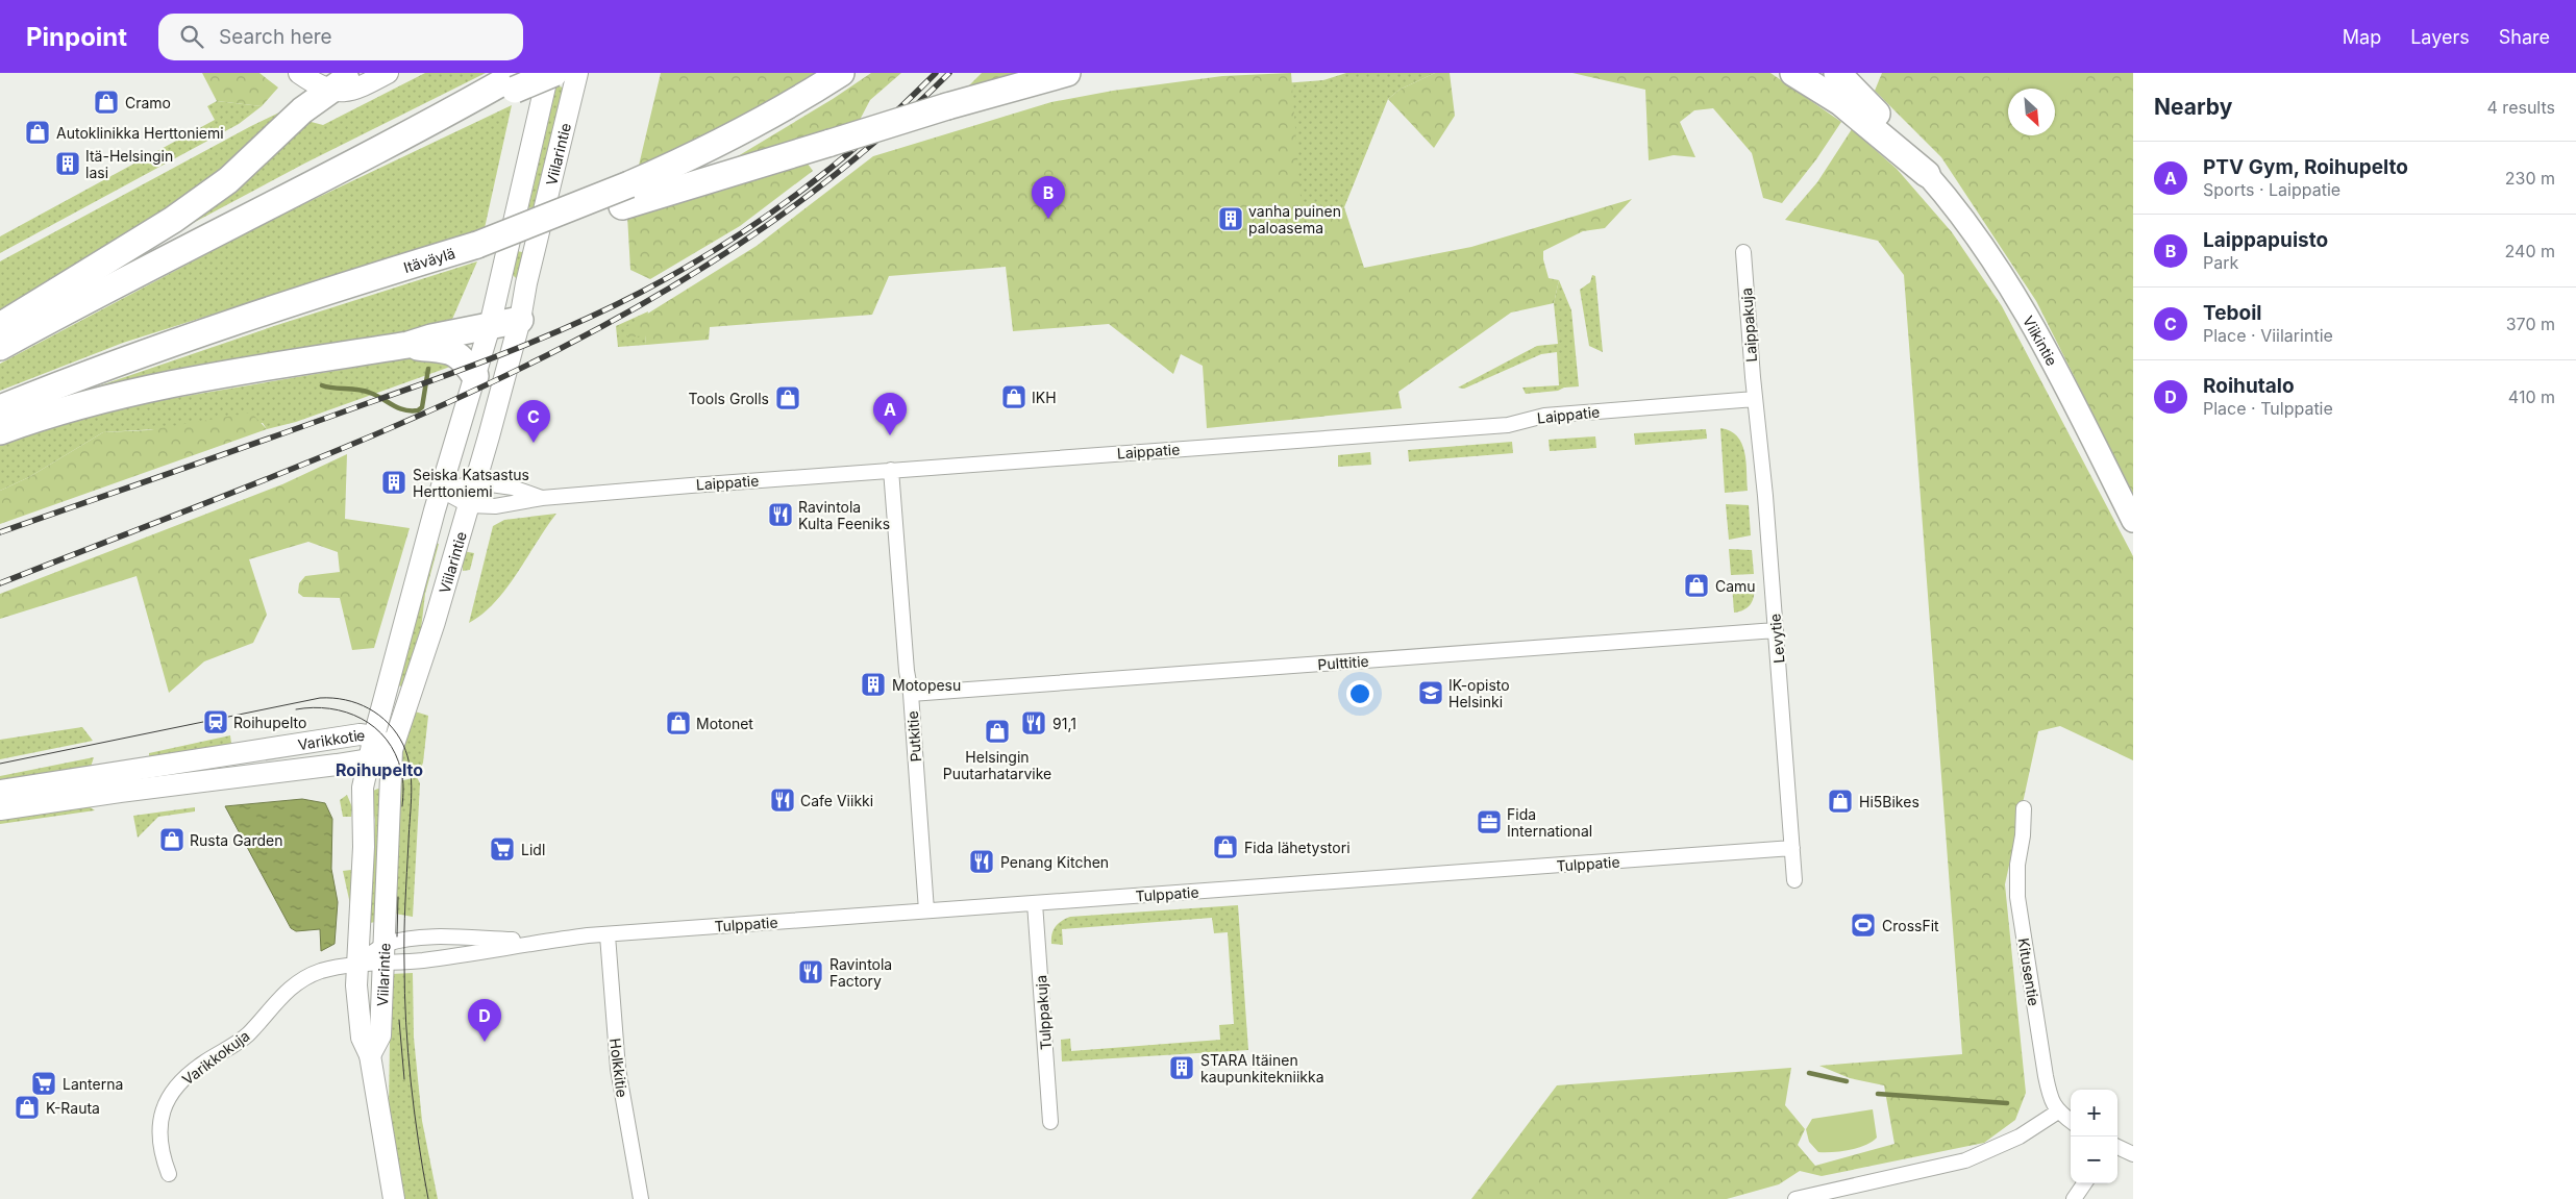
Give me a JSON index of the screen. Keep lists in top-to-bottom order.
{
  "streets": {
    "highway": ["Itäväylä"],
    "main road": ["Viilarintie", "Viikintie", "Varikkotie"],
    "street": [
      "Laippakuja",
      "Laippatie",
      "Levytie",
      "Pulttitie",
      "Putkitie",
      "Tulppatie",
      "Kitusentie",
      "Tulppakuja",
      "Varikkokuja",
      "Holkkitie"
    ]
  },
  "crossings": [
    ["Viilarintie", "Laippatie"],
    ["Viilarintie", "Varikkotie"],
    ["Viilarintie", "Tulppatie"],
    ["Viilarintie", "Varikkokuja"],
    ["Laippakuja", "Laippatie"],
    ["Laippakuja", "Levytie"],
    ["Laippatie", "Levytie"],
    ["Laippatie", "Putkitie"],
    ["Levytie", "Pulttitie"],
    ["Levytie", "Tulppatie"],
    ["Pulttitie", "Putkitie"],
    ["Putkitie", "Tulppatie"],
    ["Tulppatie", "Tulppakuja"],
    ["Tulppatie", "Varikkokuja"],
    ["Tulppatie", "Holkkitie"]
  ],
  "districts": ["Roihupelto"],
  "places": {
    "shop": [
      "Cramo",
      "Autoklinikka Herttoniemi",
      "IKH",
      "Tools Grolls",
      "Camu",
      "Motonet",
      "Helsingin Puutarhatarvike",
      "Hi5Bikes",
      "Rusta Garden",
      "Fida lähetystori",
      "K-Rauta"
    ],
    "building": [
      "Itä-Helsingin lasi",
      "vanha puinen paloasema",
      "Seiska Katsastus Herttoniemi",
      "Motopesu",
      "STARA Itäinen kaupunkitekniikka"
    ],
    "restaurant": [
      "Ravintola Kulta Feeniks",
      "91,1",
      "Cafe Viikki",
      "Penang Kitchen",
      "Ravintola Factory"
    ],
    "school or university": ["IK-opisto Helsinki"],
    "station": ["Roihupelto"],
    "office": ["Fida International"],
    "supermarket": ["Lidl", "Lanterna"],
    "sports": ["CrossFit"]
  },
  "north": "bottom right",
  "page": {
    "header": "Pinpoint",
    "search": "Search here",
    "nav": ["Map", "Layers", "Share"],
    "heading": ["Nearby", "4 results"],
    "list": [
      {
        "mark": "A",
        "name": "PTV Gym, Roihupelto",
        "note": "Sports · Laippatie",
        "value": "230 m"
      },
      {
        "mark": "B",
        "name": "Laippapuisto",
        "note": "Park",
        "value": "240 m"
      },
      {
        "mark": "C",
        "name": "Teboil",
        "note": "Place · Viilarintie",
        "value": "370 m"
      },
      {
        "mark": "D",
        "name": "Roihutalo",
        "note": "Place · Tulppatie",
        "value": "410 m"
      }
    ],
    "pins": [
      "B",
      "A",
      "C",
      "D"
    ],
    "map_buttons": ["+", "−"]
  }
}
